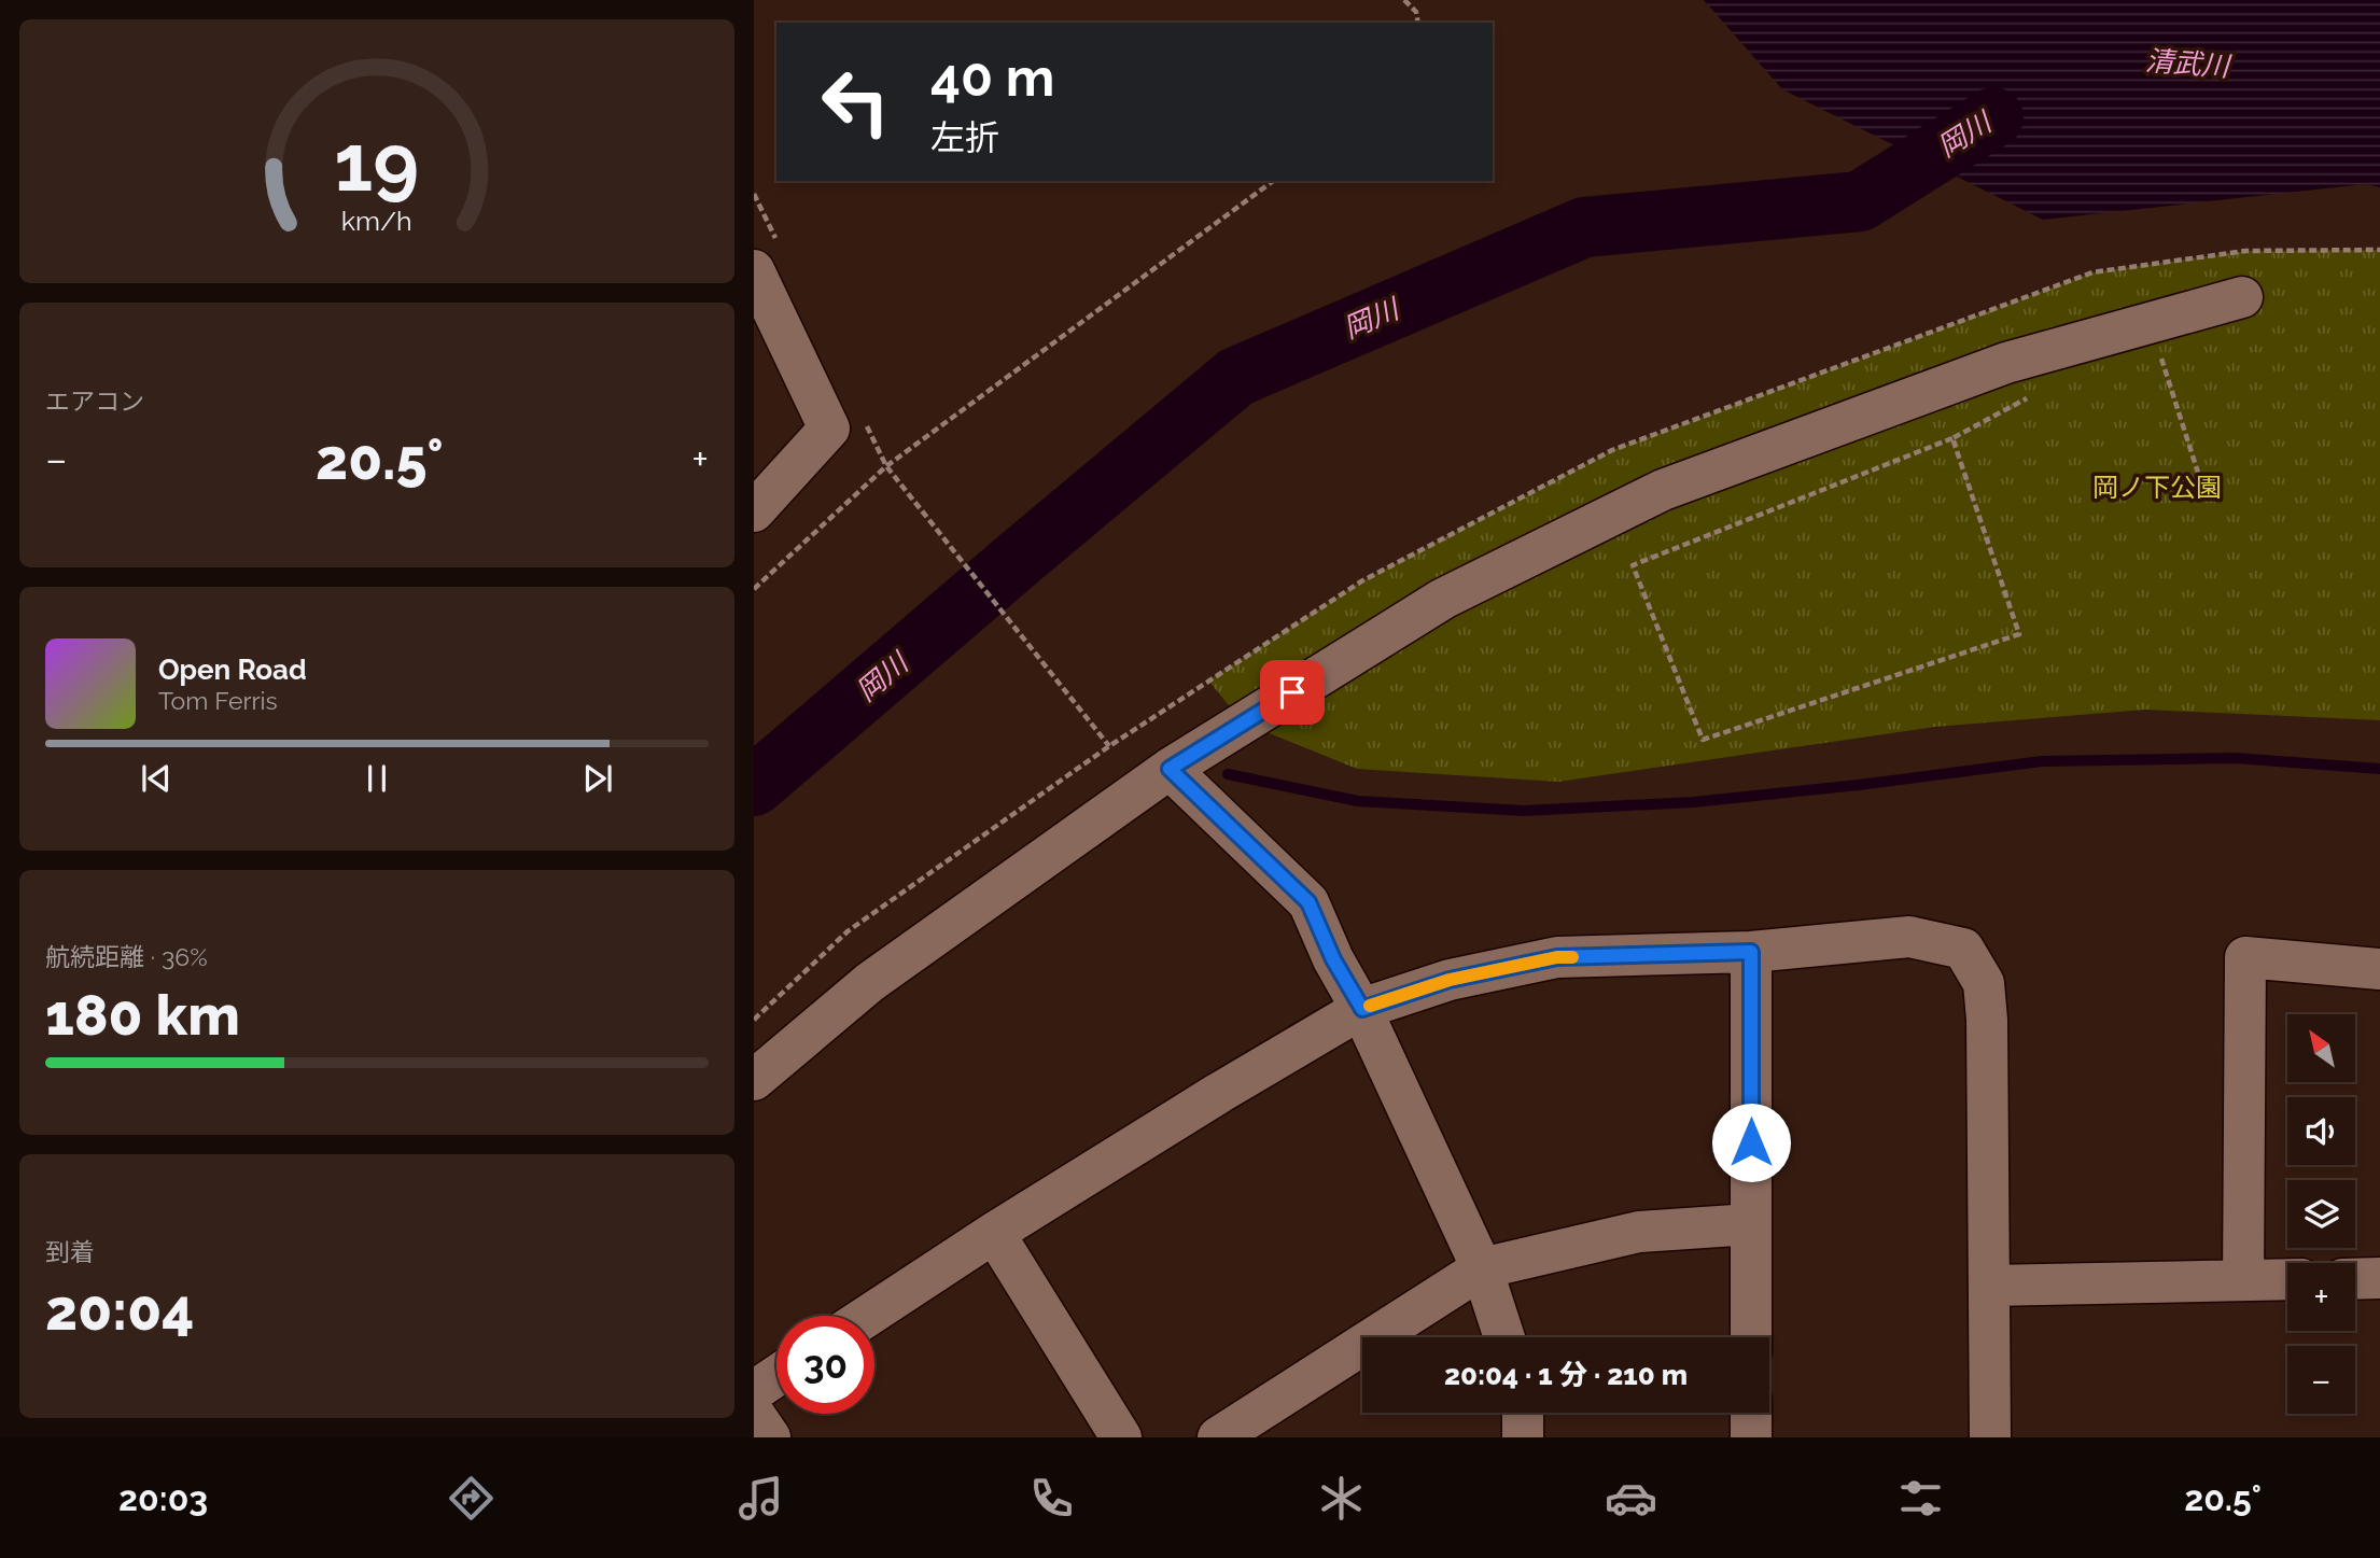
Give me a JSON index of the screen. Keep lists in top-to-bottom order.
{
  "water": ["清武川", "岡川"],
  "parks": ["岡ノ下公園"],
  "north": "top left",
  "page": {
    "turn": ["40 m", "左折"],
    "tile": [
      "エアコン",
      ["航続距離 · 36%", "180 km"],
      ["到着", "20:04"]
    ],
    "heat": ["−", "20.5°", "+"],
    "song": ["Open Road", "Tom Ferris"],
    "map_buttons": ["+", "−"],
    "limit": "30",
    "trip": "20:04 · 1 分 · 210 m",
    "tabs": ["20:03", "20.5°"],
    "gauge": ["19", "km/h"]
  }
}
